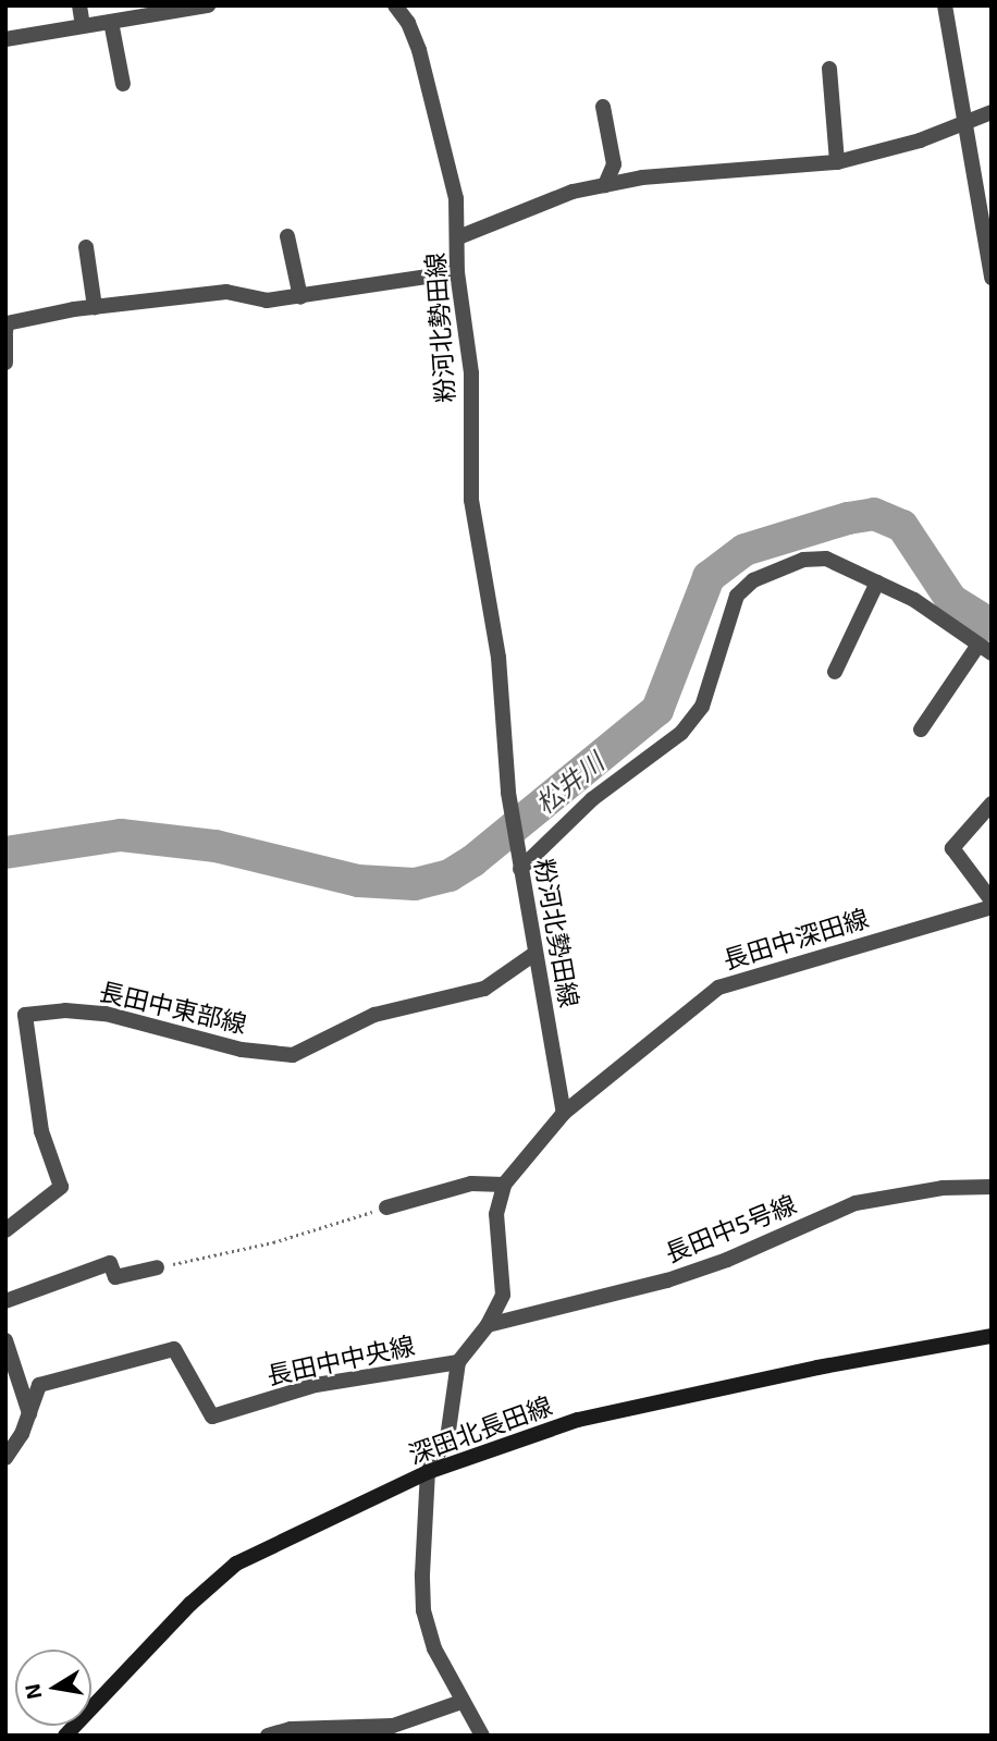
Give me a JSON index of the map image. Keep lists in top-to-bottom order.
{
  "streets": {
    "street": [
      "粉河北勢田線",
      "長田中深田線",
      "長田中東部線",
      "長田中5号線",
      "長田中中央線",
      "深田北長田線"
    ]
  },
  "crossings": [
    ["粉河北勢田線", "長田中深田線"],
    ["粉河北勢田線", "長田中東部線"]
  ],
  "water": ["松井川"],
  "north": "left"
}
